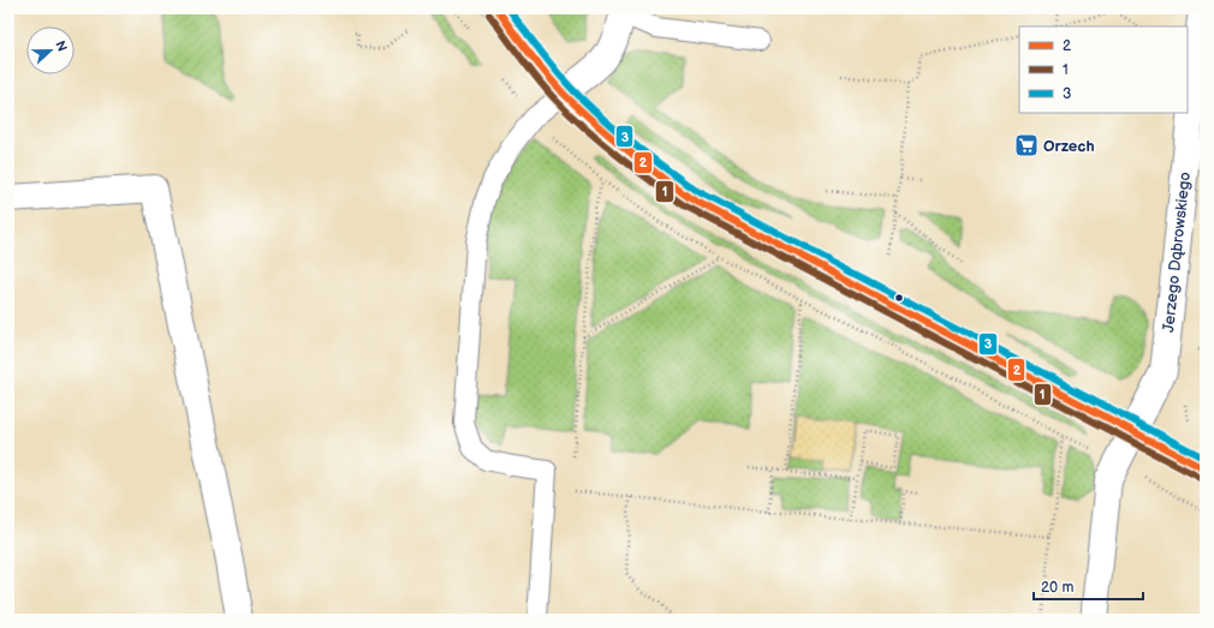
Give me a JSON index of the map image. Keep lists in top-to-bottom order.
{
  "streets": {
    "street": ["Jerzego Dąbrowskiego"]
  },
  "places": {
    "supermarket": ["Orzech"]
  },
  "lines": ["transit line 2", "transit line 3", "transit line 1"],
  "legend": ["2", "1", "3"],
  "scale_bar": "20 m",
  "north": "right"
}
